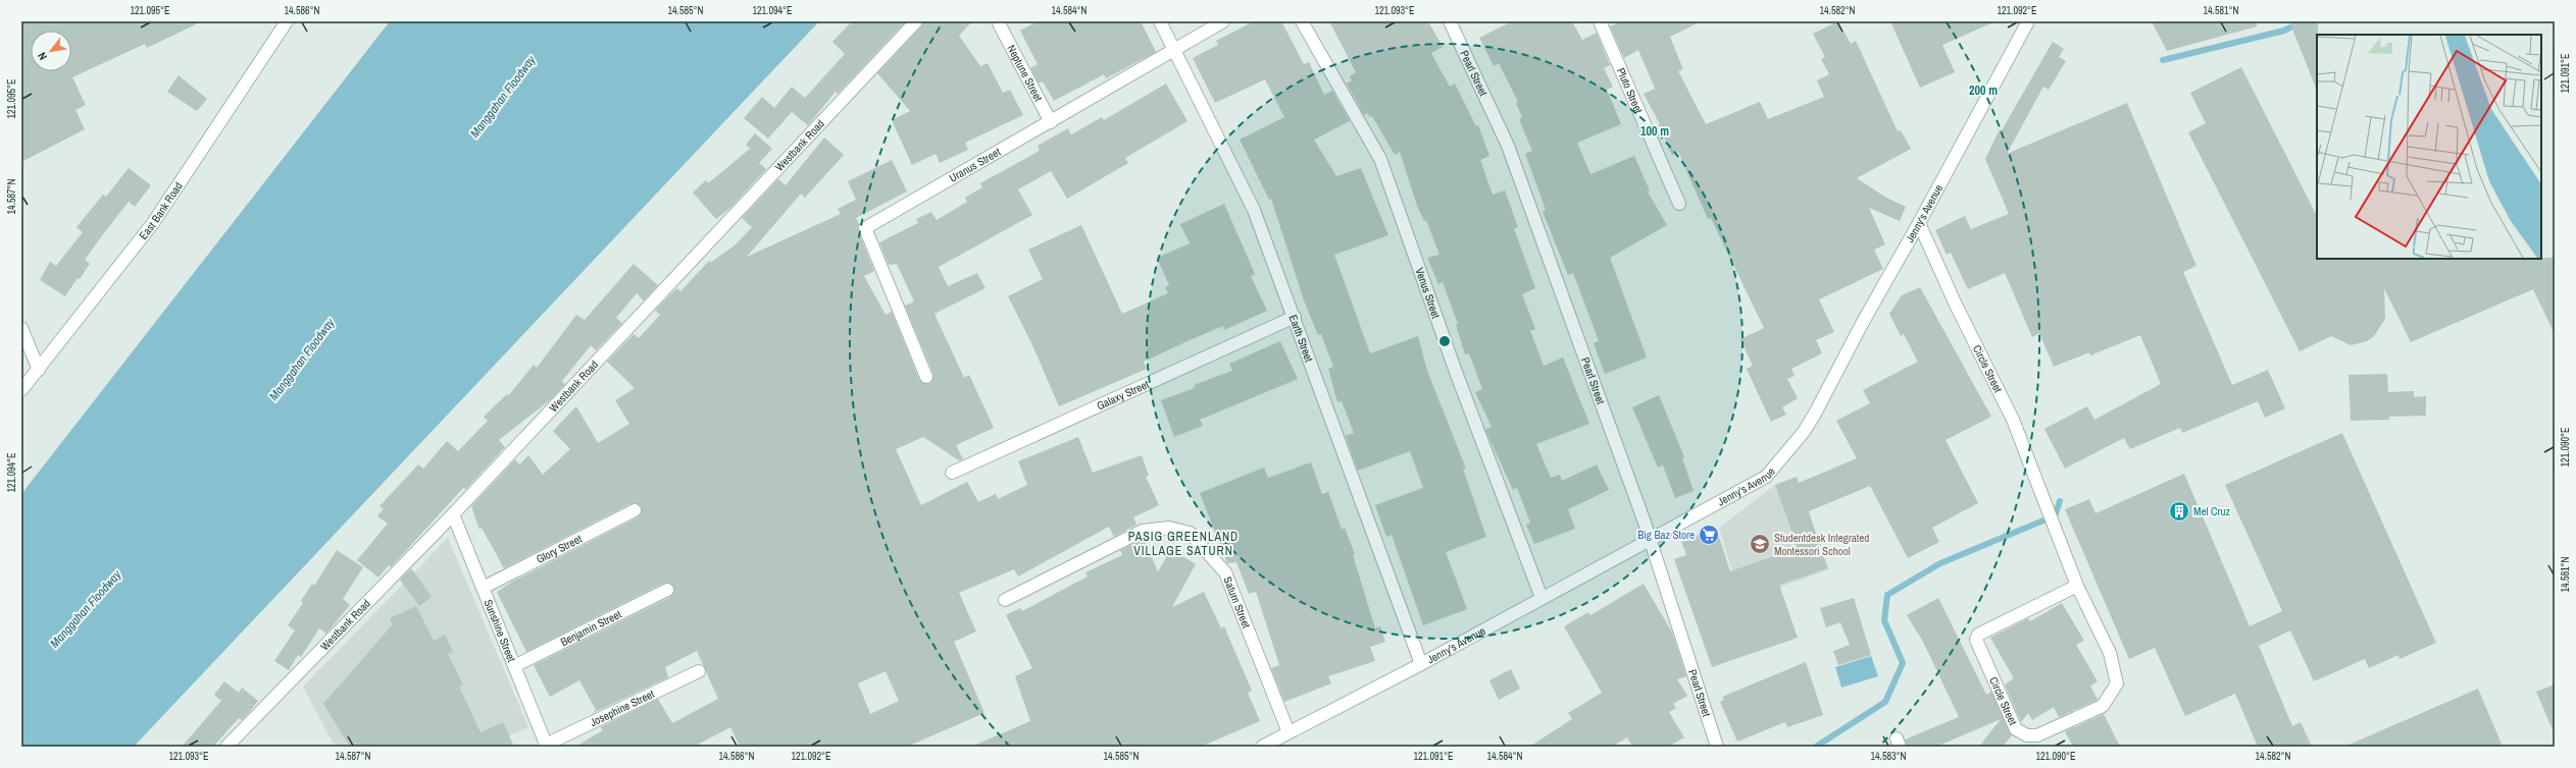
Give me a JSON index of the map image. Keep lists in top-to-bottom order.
{
  "streets": {
    "street": [
      "Neptune Street",
      "Pearl Street",
      "Pluto Street",
      "Westbank Road",
      "Uranus Street",
      "East Bank Road",
      "Jenny's Avenue",
      "Venus Street",
      "Earth Street",
      "Circle Street",
      "Galaxy Street",
      "Glory Street",
      "Saturn Street",
      "Benjamin Street",
      "Sunshine Street",
      "Josephine Street"
    ]
  },
  "crossings": [
    ["Neptune Street", "Uranus Street"],
    ["Pearl Street", "Jenny's Avenue"],
    ["Westbank Road", "Sunshine Street"],
    ["Uranus Street", "Earth Street"],
    ["Jenny's Avenue", "Venus Street"],
    ["Jenny's Avenue", "Earth Street"],
    ["Jenny's Avenue", "Circle Street"],
    ["Jenny's Avenue", "Saturn Street"],
    ["Earth Street", "Galaxy Street"],
    ["Glory Street", "Sunshine Street"],
    ["Benjamin Street", "Sunshine Street"],
    ["Sunshine Street", "Josephine Street"]
  ],
  "districts": ["PASIG GREENLAND VILLAGE SATURN"],
  "water": ["Manggahan Floodway"],
  "places": {
    "building": ["Mel Cruz"],
    "supermarket": ["Big Baz Store"],
    "school or university": ["Studentdesk Integrated Montessori School"]
  },
  "north": "bottom left",
  "coordinates": [
    "121.095°E",
    "14.586°N",
    "14.585°N",
    "121.094°E",
    "14.584°N",
    "121.093°E",
    "14.582°N",
    "121.092°E",
    "14.581°N",
    "121.091°E",
    "14.587°N",
    "121.090°E",
    "14.583°N"
  ],
  "rings": ["200 m", "100 m"]
}
